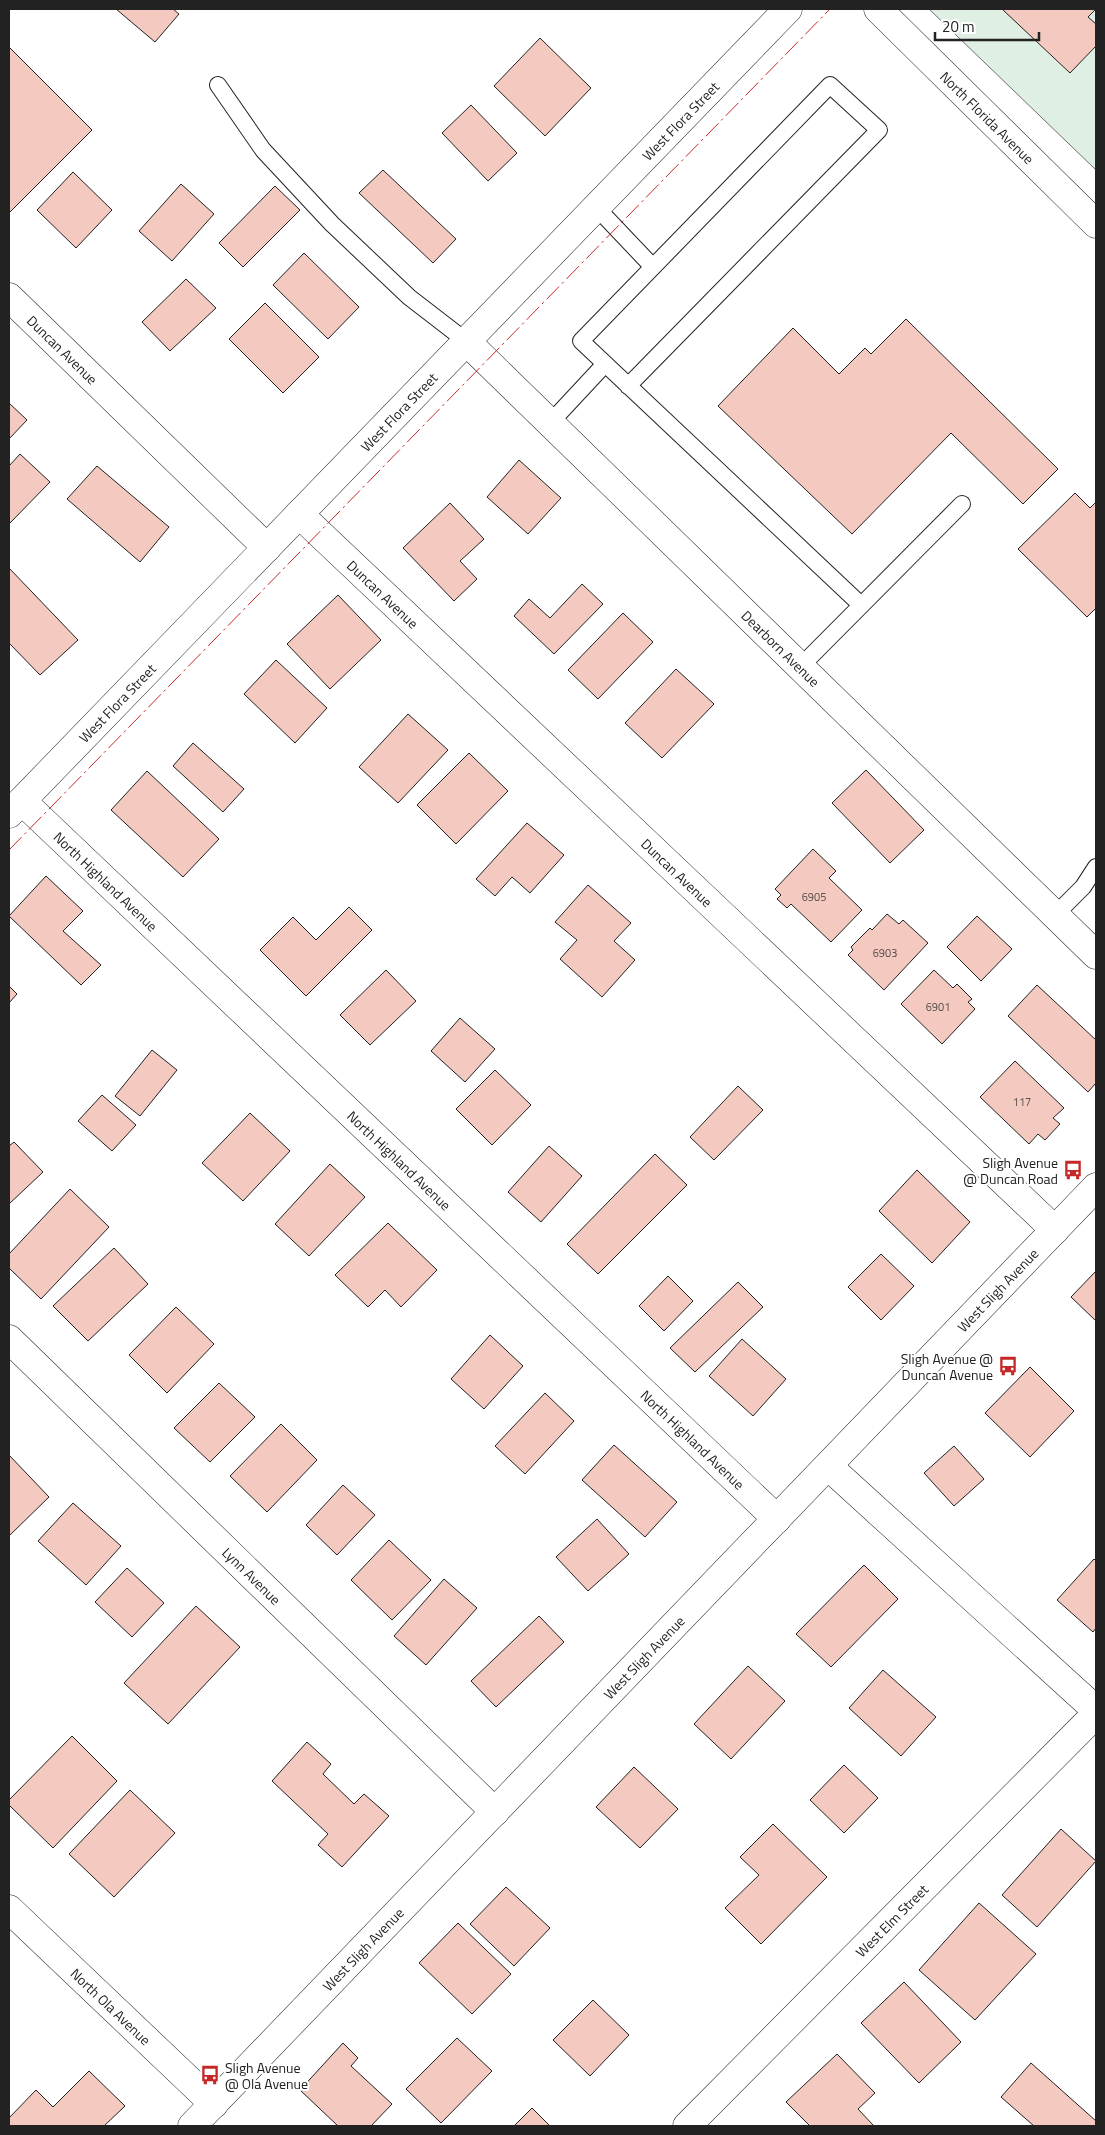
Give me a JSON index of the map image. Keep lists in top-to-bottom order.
{
  "streets": {
    "street": [
      "North Florida Avenue",
      "West Flora Street",
      "Duncan Avenue",
      "Dearborn Avenue",
      "North Highland Avenue",
      "West Sligh Avenue",
      "Lynn Avenue",
      "West Elm Street",
      "North Ola Avenue"
    ]
  },
  "crossings": [
    ["West Flora Street", "Duncan Avenue"],
    ["West Flora Street", "Dearborn Avenue"],
    ["West Flora Street", "North Highland Avenue"],
    ["Duncan Avenue", "West Sligh Avenue"],
    ["North Highland Avenue", "West Sligh Avenue"],
    ["West Sligh Avenue", "Lynn Avenue"],
    ["West Sligh Avenue", "North Ola Avenue"]
  ],
  "places": {
    "bus stop": ["Sligh Avenue @ Duncan Road", "Sligh Avenue @ Duncan Avenue", "Sligh Avenue @ Ola Avenue"]
  },
  "house_numbers": [
    "6905",
    "6903",
    "6901",
    "117"
  ],
  "scale_bar": "20 m"
}
